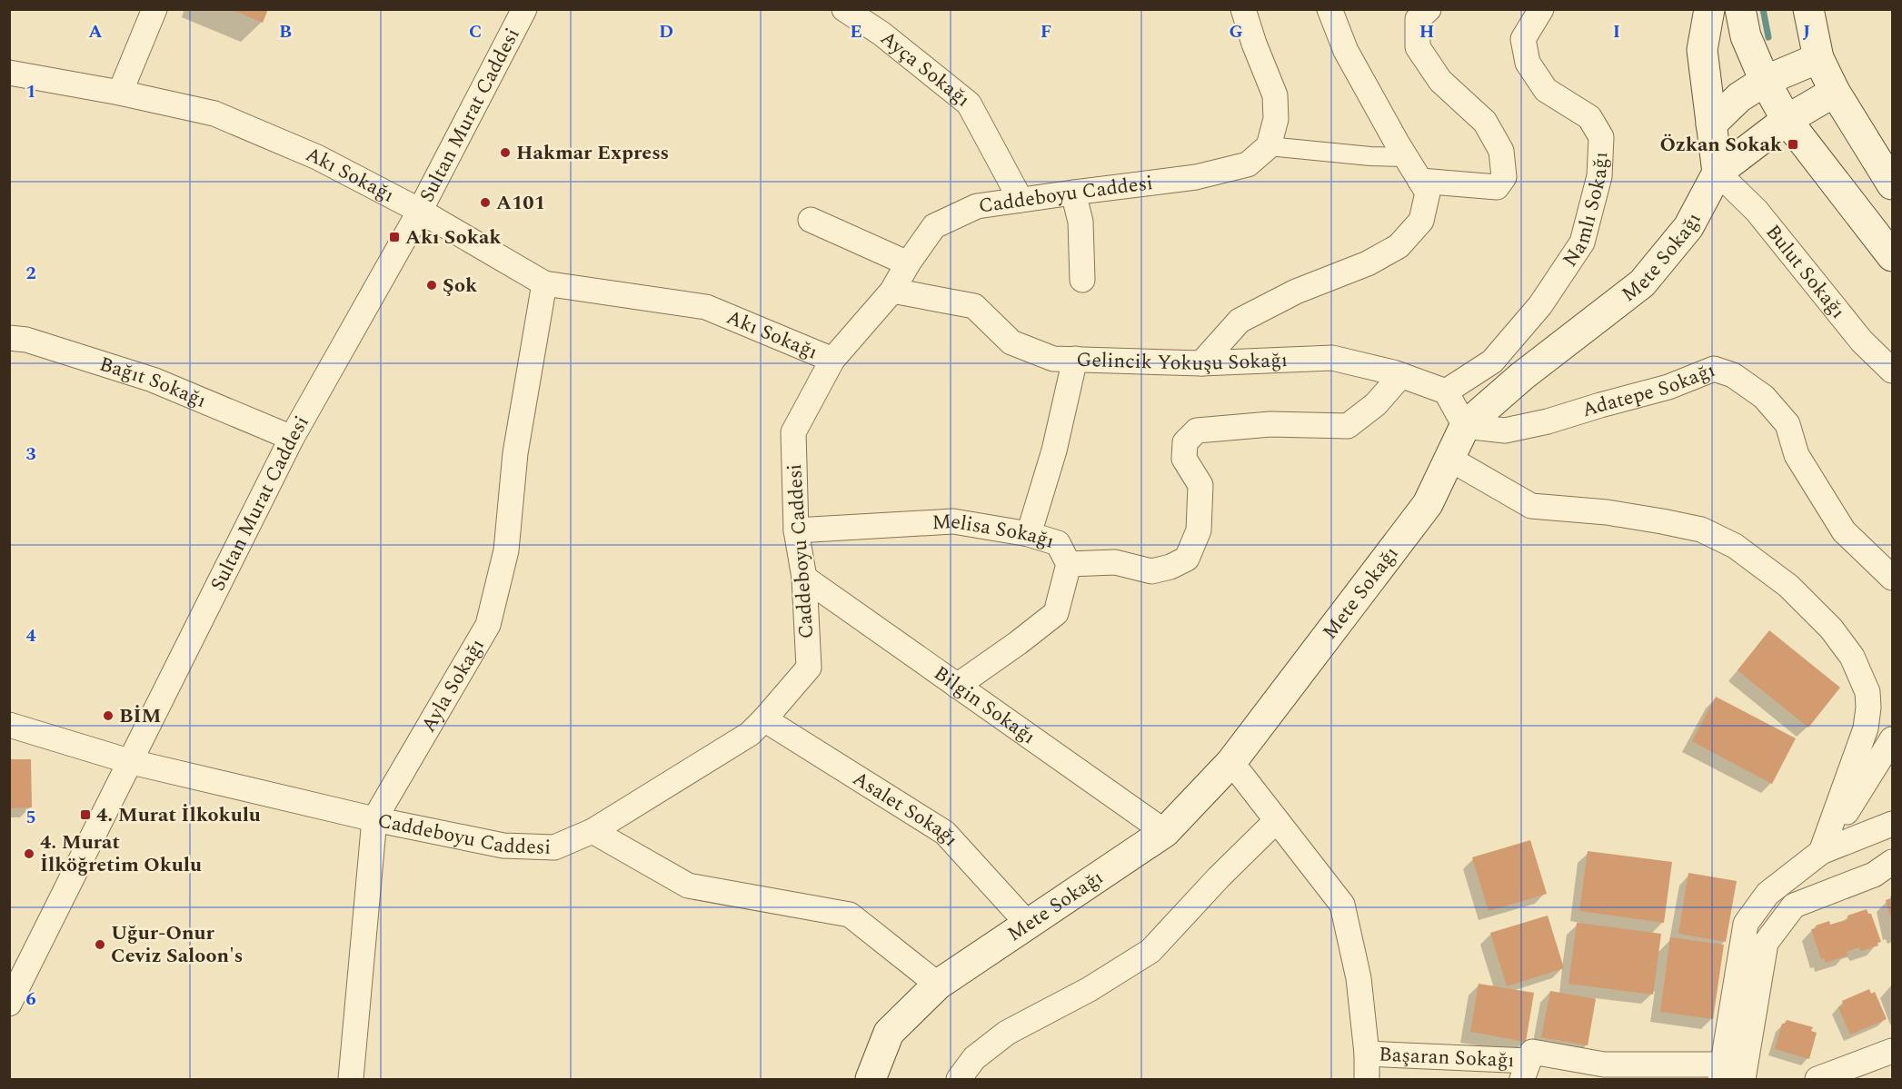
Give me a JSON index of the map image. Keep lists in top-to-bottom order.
{
  "streets": {
    "main road": ["Mete Sokağı"],
    "street": [
      "Ayça Sokağı",
      "Sultan Murat Caddesi",
      "Akı Sokağı",
      "Caddeboyu Caddesi",
      "Namlı Sokağı",
      "Bulut Sokağı",
      "Gelincik Yokuşu Sokağı",
      "Bağıt Sokağı",
      "Adatepe Sokağı",
      "Melisa Sokağı",
      "Ayla Sokağı",
      "Bilgin Sokağı",
      "Asalet Sokağı",
      "Başaran Sokağı"
    ]
  },
  "crossings": [
    ["Ayça Sokağı", "Caddeboyu Caddesi"],
    ["Sultan Murat Caddesi", "Akı Sokağı"],
    ["Sultan Murat Caddesi", "Caddeboyu Caddesi"],
    ["Sultan Murat Caddesi", "Bağıt Sokağı"],
    ["Akı Sokağı", "Caddeboyu Caddesi"],
    ["Akı Sokağı", "Ayla Sokağı"],
    ["Caddeboyu Caddesi", "Gelincik Yokuşu Sokağı"],
    ["Caddeboyu Caddesi", "Melisa Sokağı"],
    ["Caddeboyu Caddesi", "Ayla Sokağı"],
    ["Caddeboyu Caddesi", "Bilgin Sokağı"],
    ["Caddeboyu Caddesi", "Asalet Sokağı"],
    ["Namlı Sokağı", "Gelincik Yokuşu Sokağı"],
    ["Mete Sokağı", "Bulut Sokağı"],
    ["Mete Sokağı", "Adatepe Sokağı"],
    ["Mete Sokağı", "Bilgin Sokağı"],
    ["Mete Sokağı", "Asalet Sokağı"],
    ["Melisa Sokağı", "Bilgin Sokağı"]
  ],
  "places": {
    "transit": ["Özkan Sokak", "Akı Sokak", "4. Murat İlkokulu"],
    "other": [
      "Hakmar Express",
      "A101",
      "Şok",
      "BİM",
      "4. Murat İlköğretim Okulu",
      "Uğur-Onur Ceviz Saloon's"
    ]
  },
  "grid": {
    "columns": [
      "A",
      "B",
      "C",
      "D",
      "E",
      "F",
      "G",
      "H",
      "I",
      "J"
    ],
    "rows": [
      "1",
      "2",
      "3",
      "4",
      "5",
      "6"
    ]
  }
}
